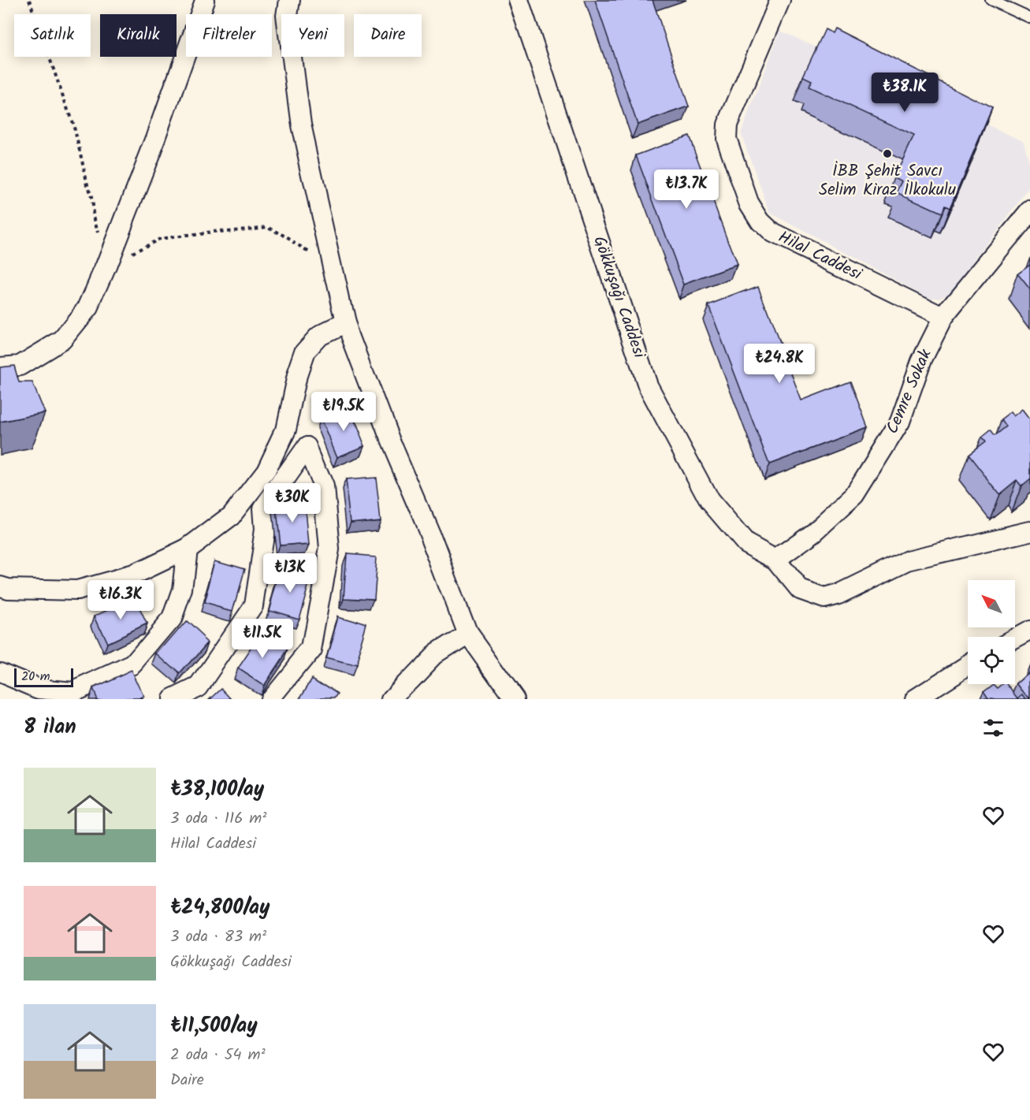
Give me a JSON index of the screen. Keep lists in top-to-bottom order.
{
  "streets": {
    "street": ["Hilal Caddesi", "Gökkuşağı Caddesi", "Cemre Sokak"]
  },
  "crossings": [
    ["Hilal Caddesi", "Cemre Sokak"],
    ["Gökkuşağı Caddesi", "Cemre Sokak"]
  ],
  "places": ["İBB Şehit Savcı Selim Kiraz İlkokulu"],
  "scale_bar": "20 m",
  "north": "top left",
  "page": {
    "chip": [
      "Satılık",
      "Kiralık",
      "Filtreler",
      "Yeni",
      "Daire"
    ],
    "price": [
      "₺38.1K",
      "₺13.7K",
      "₺24.8K",
      "₺19.5K",
      "₺30K",
      "₺13K",
      "₺16.3K",
      "₺11.5K"
    ],
    "scale": "20 m",
    "heading": "8 ilan",
    "list": [
      {
        "name": "₺38,100/ay",
        "note": "3 oda · 116 m² · Hilal Caddesi"
      },
      {
        "name": "₺24,800/ay",
        "note": "3 oda · 83 m² · Gökkuşağı Caddesi"
      },
      {
        "name": "₺11,500/ay",
        "note": "2 oda · 54 m² · Daire"
      }
    ]
  }
}
